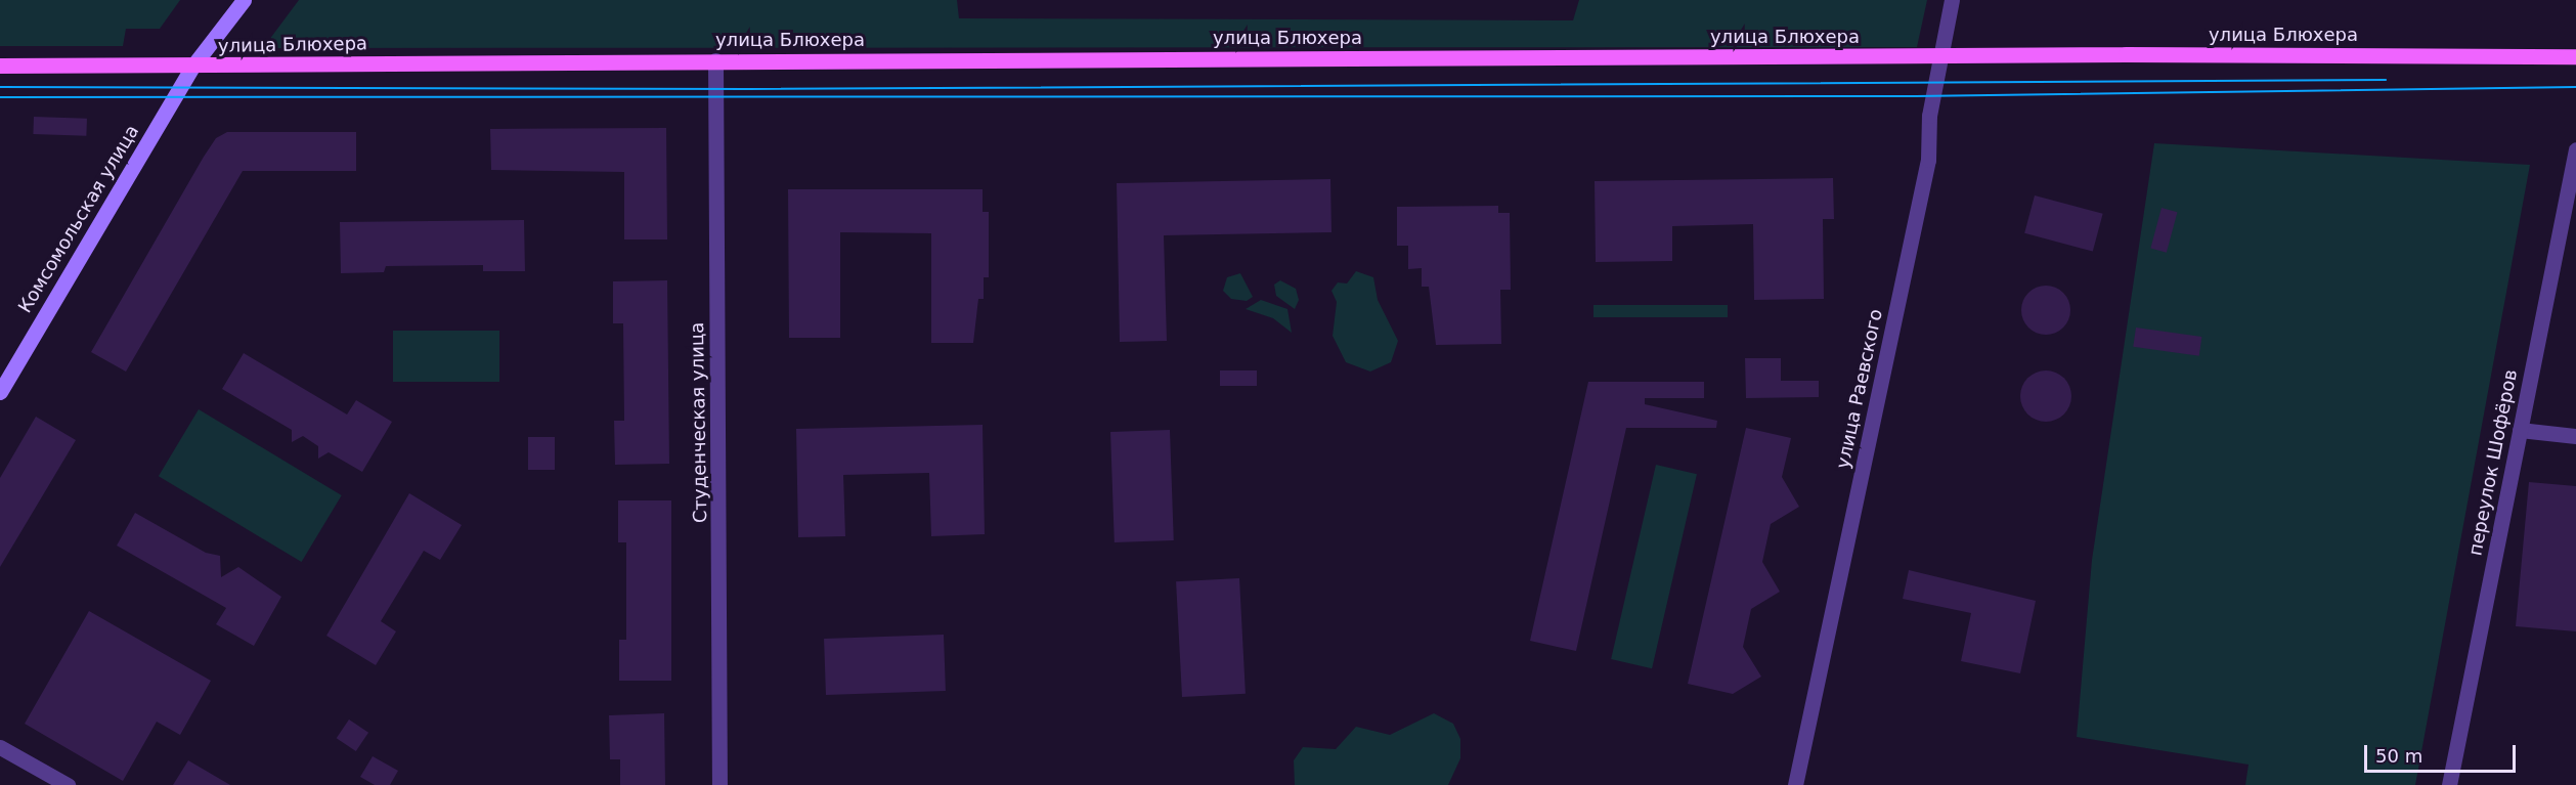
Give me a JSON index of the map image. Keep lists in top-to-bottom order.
{
  "streets": {
    "main road": ["улица Блюхера", "Комсомольская улица"],
    "street": ["улица Раевского", "Студенческая улица", "переулок Шофёров"]
  },
  "crossings": [
    ["улица Блюхера", "Комсомольская улица"],
    ["улица Блюхера", "улица Раевского"],
    ["улица Блюхера", "Студенческая улица"]
  ],
  "scale_bar": "50 m"
}
